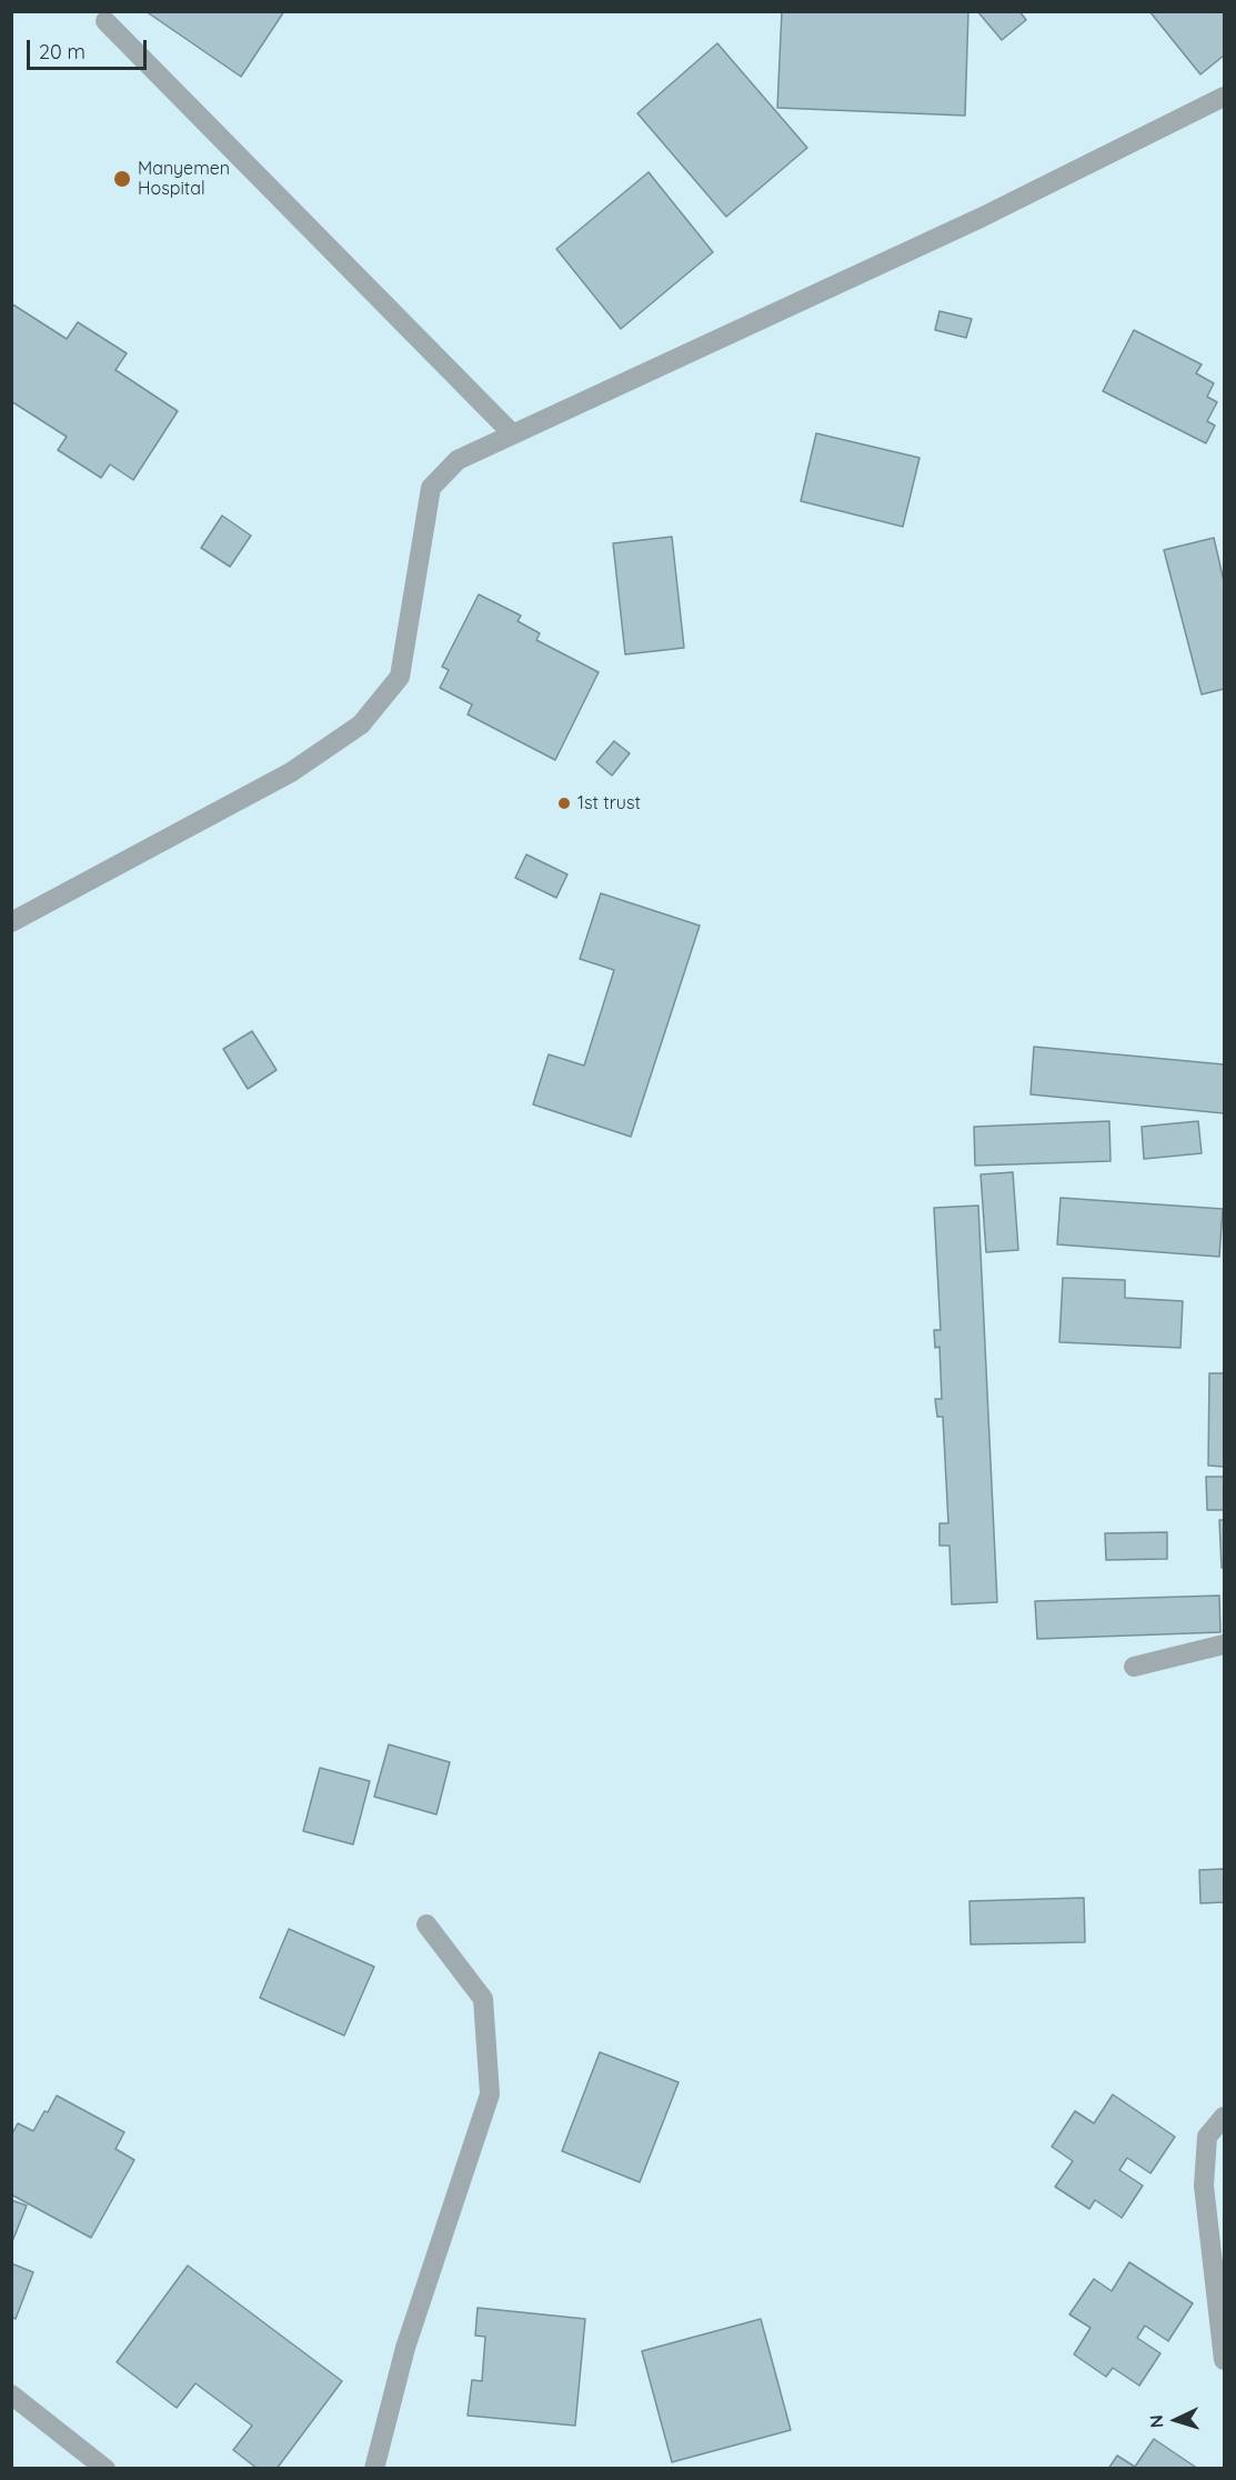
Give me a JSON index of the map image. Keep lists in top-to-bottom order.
{
  "places": ["Manyemen Hospital", "1st trust"],
  "scale_bar": "20 m",
  "north": "left"
}
